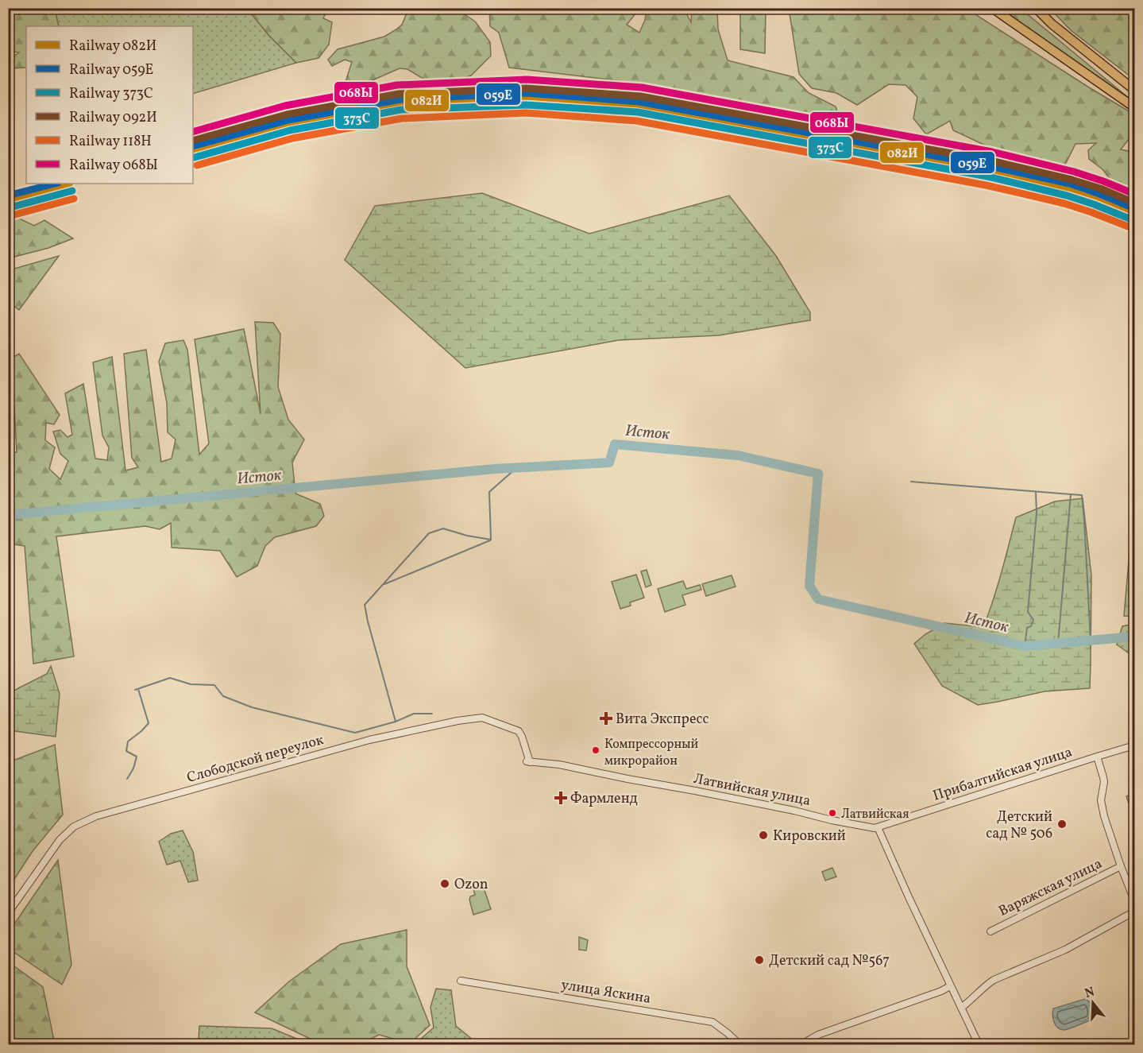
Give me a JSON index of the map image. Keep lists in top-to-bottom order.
{
  "streets": {
    "street": [
      "Слободской переулок",
      "Прибалтийская улица",
      "Латвийская улица",
      "Варяжская улица",
      "улица Яскина"
    ]
  },
  "crossings": [
    ["Слободской переулок", "Латвийская улица"],
    ["Прибалтийская улица", "Латвийская улица"]
  ],
  "water": ["Исток"],
  "places": {
    "health": ["Вита Экспресс", "Фармленд"],
    "other": [
      "Компрессорный микрорайон",
      "Латвийская",
      "Детский сад № 506",
      "Кировский",
      "Ozon",
      "Детский сад №567"
    ]
  },
  "lines": [
    "rail line 068Ы",
    "rail line 092И",
    "rail line 059Е",
    "rail line 082И",
    "rail line 373C",
    "rail line 118Н"
  ],
  "legend": [
    "Railway 082И",
    "Railway 059Е",
    "Railway 373C",
    "Railway 092И",
    "Railway 118Н",
    "Railway 068Ы"
  ],
  "north": "top"
}
